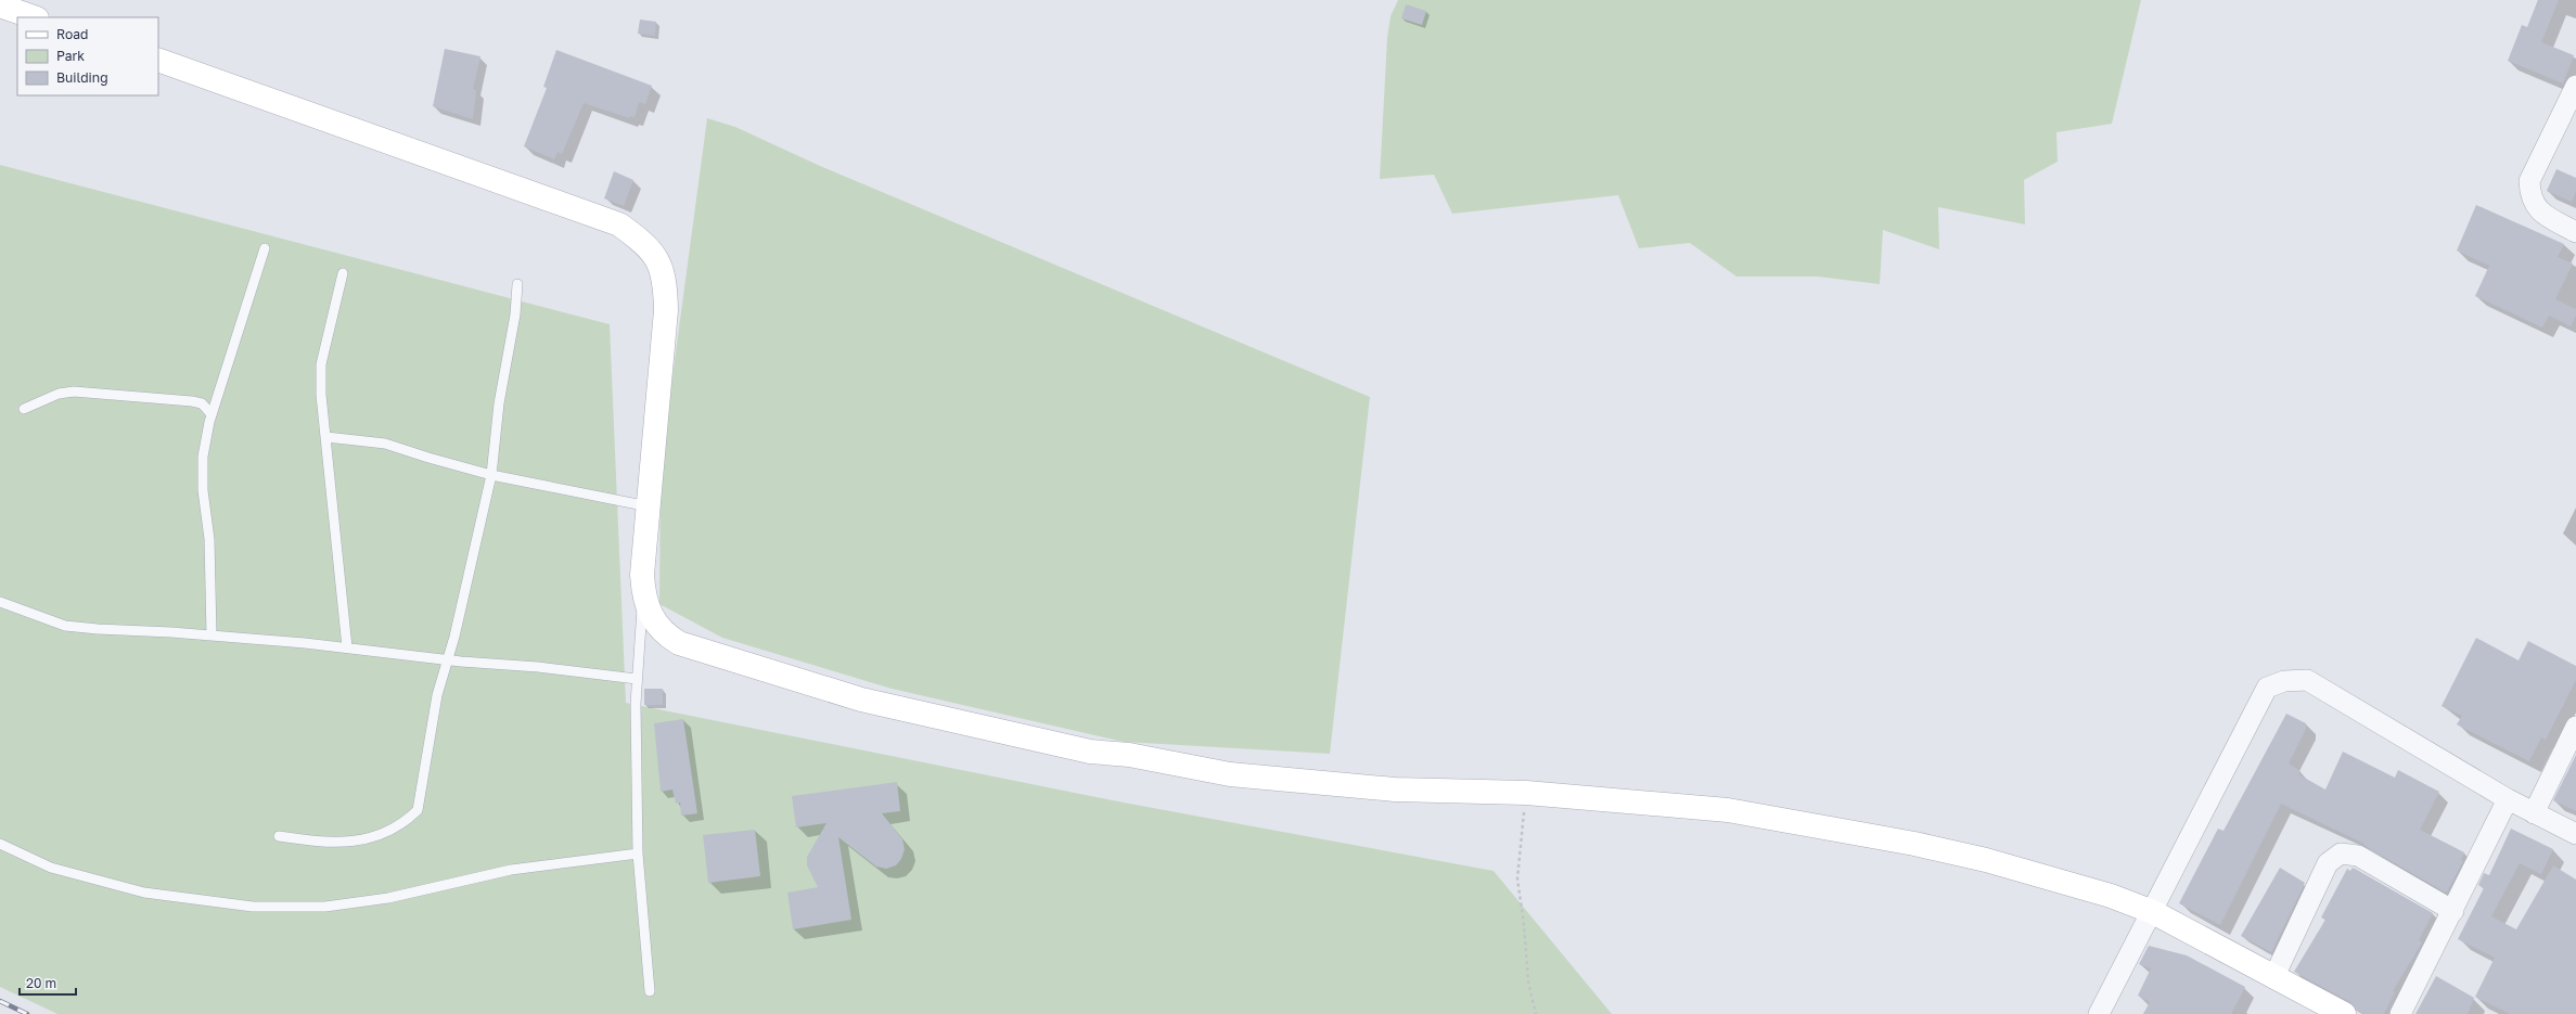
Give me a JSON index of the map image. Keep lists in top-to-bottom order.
{
  "legend": ["Road", "Park", "Building"],
  "scale_bar": "20 m"
}
